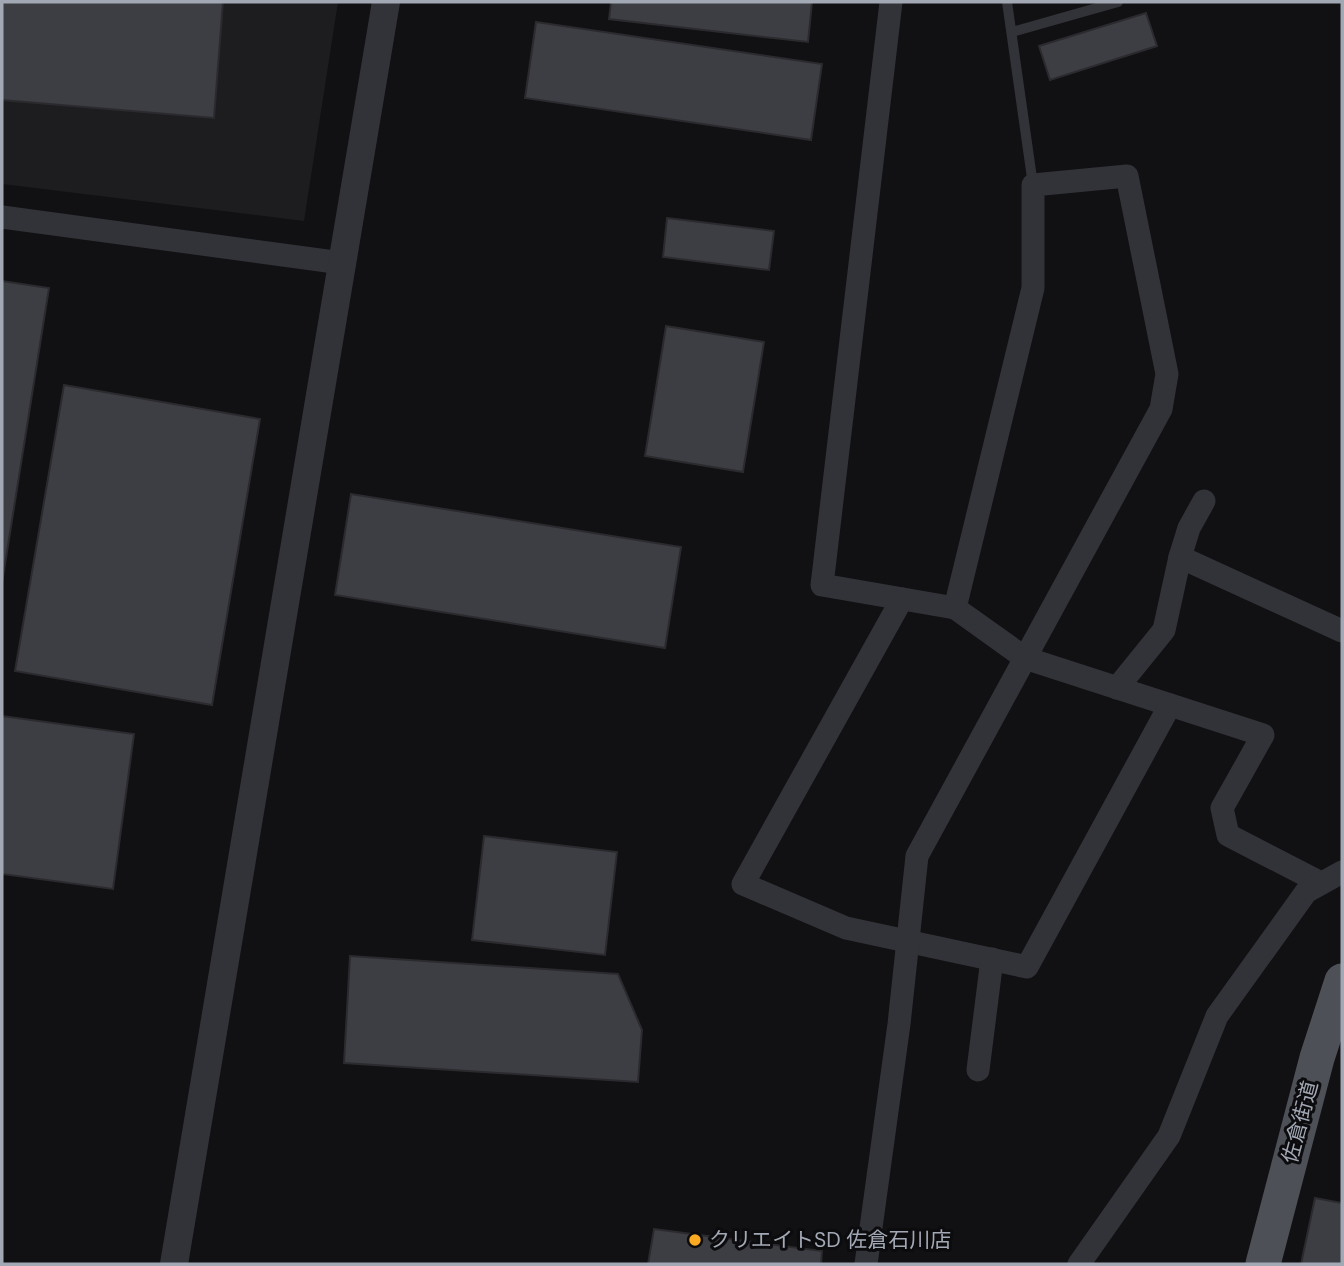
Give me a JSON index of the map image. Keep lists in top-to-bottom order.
{
  "streets": {
    "main road": ["佐倉街道"]
  },
  "places": ["クリエイトSD 佐倉石川店"]
}
